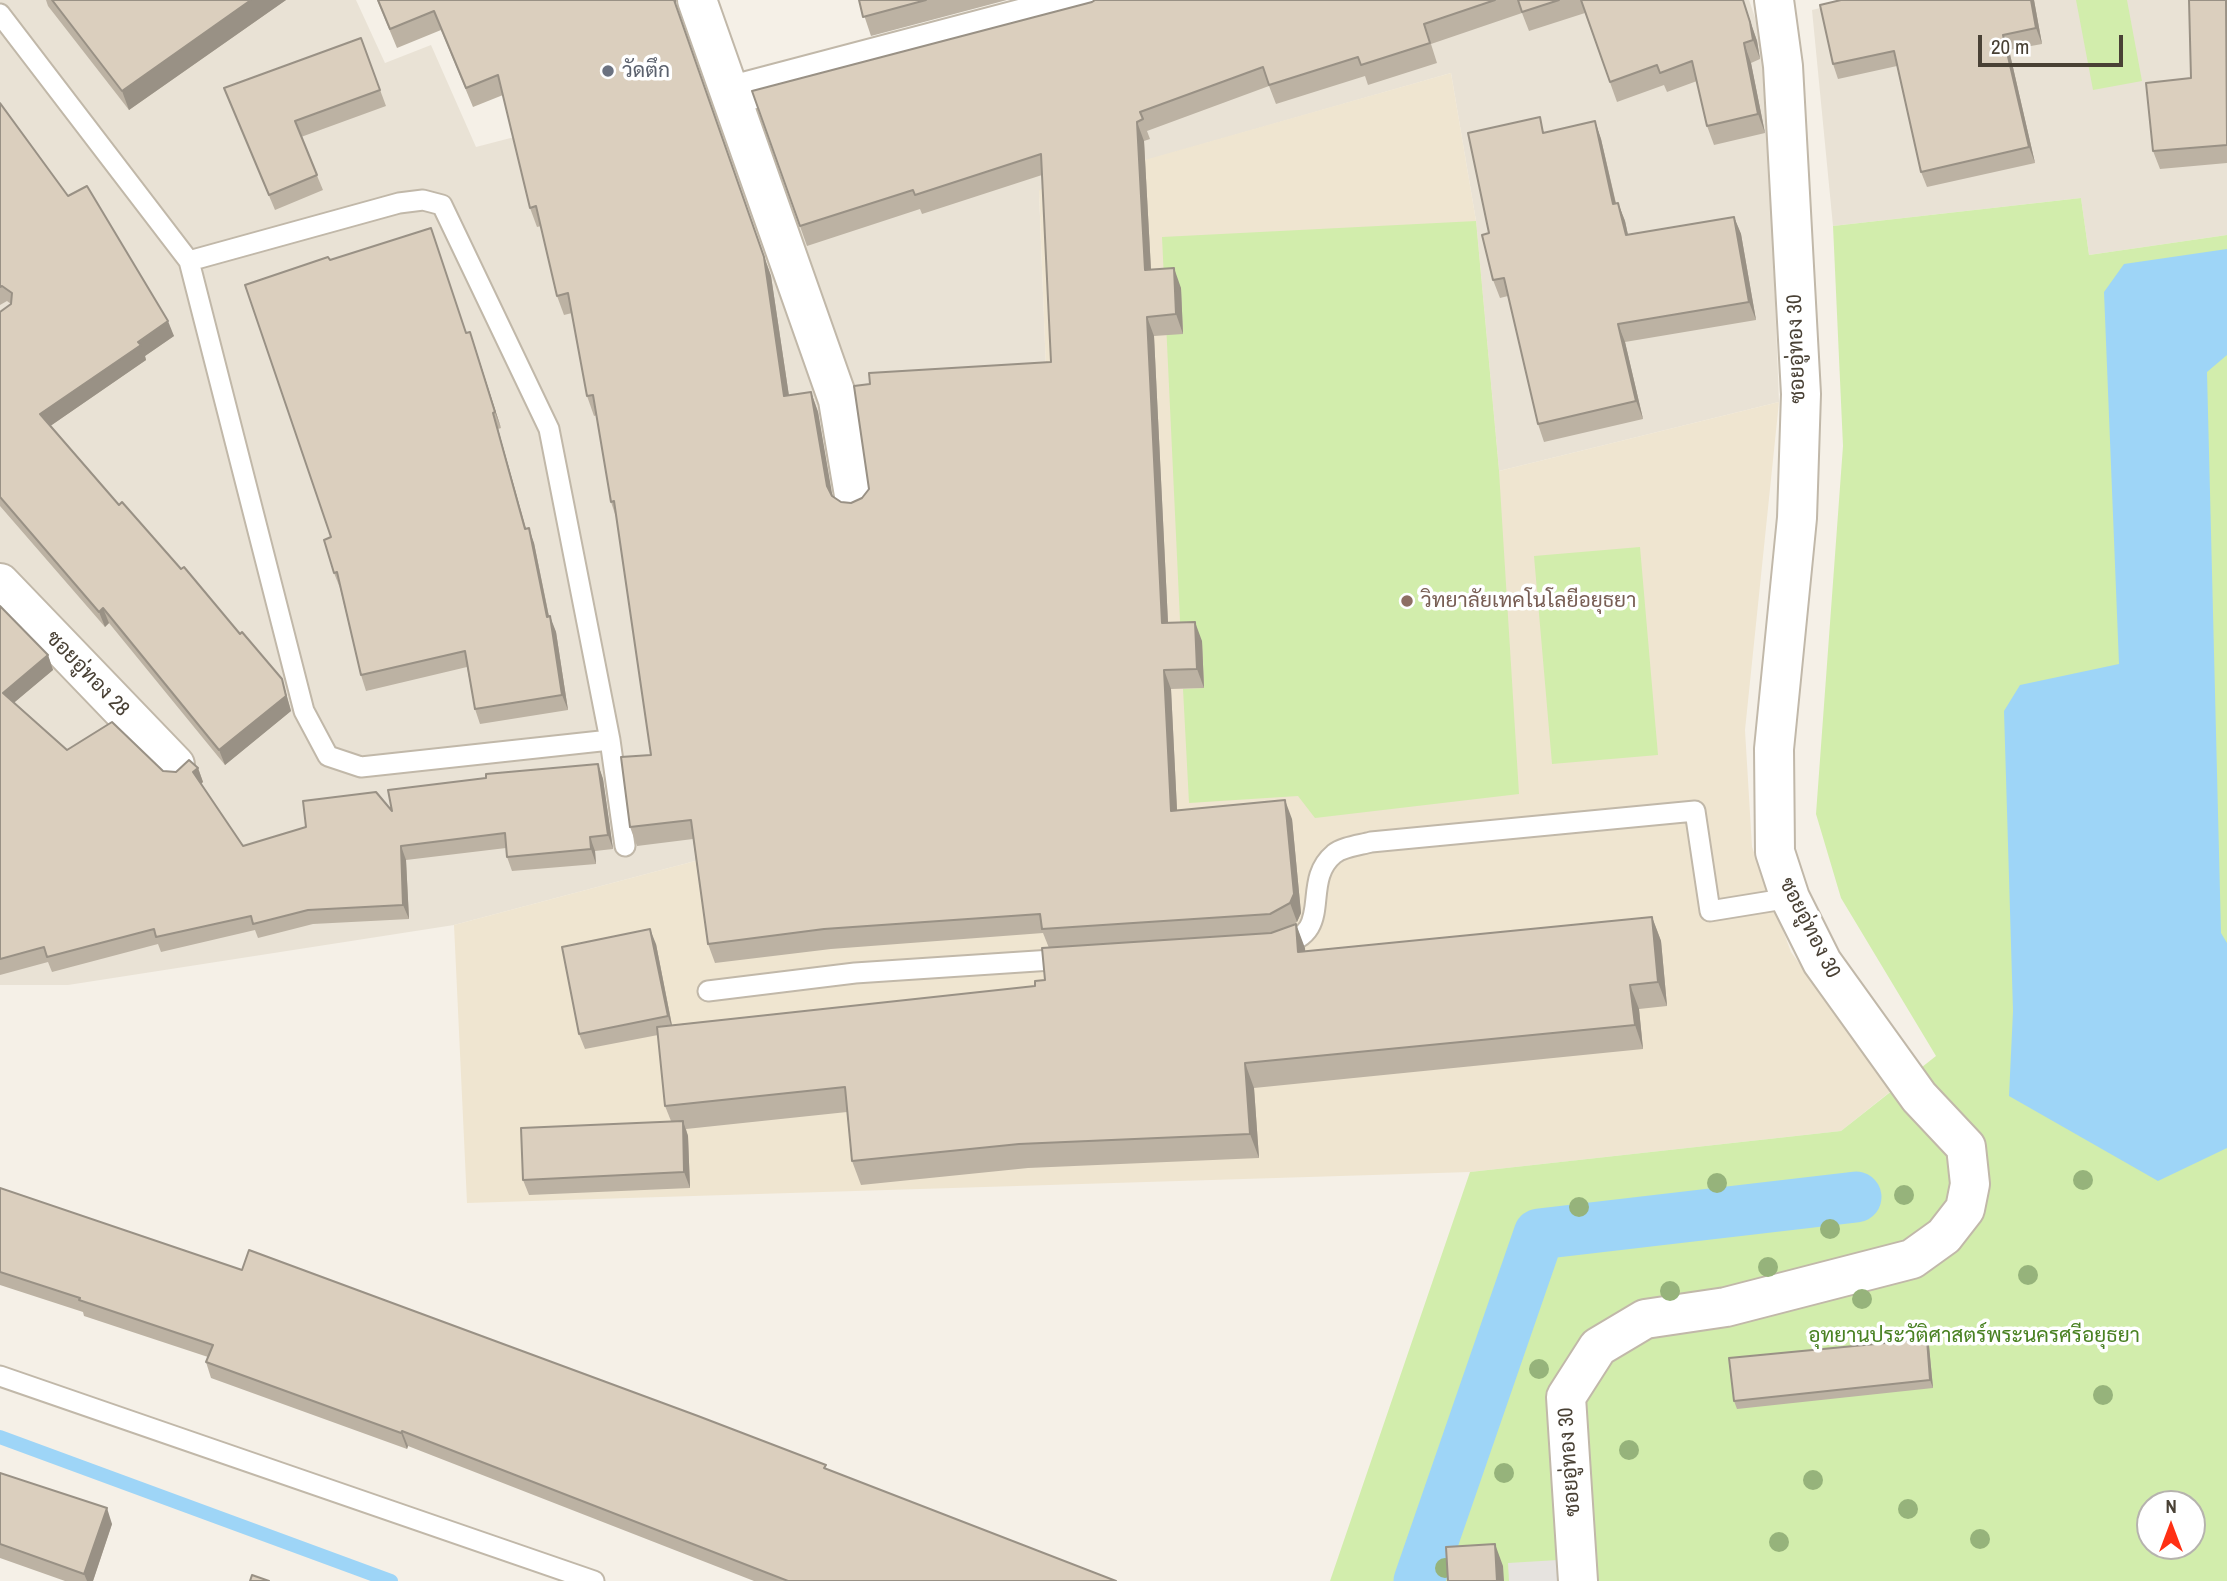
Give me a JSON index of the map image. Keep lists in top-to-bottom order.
{
  "streets": {
    "street": ["ซอยอู่ทอง 30", "ซอยอู่ทอง 28"]
  },
  "parks": ["อุทยานประวัติศาสตร์พระนครศรีอยุธยา"],
  "places": ["วัดตึก", "วิทยาลัยเทคโนโลยีอยุธยา"],
  "scale_bar": "20 m",
  "north": "top"
}
